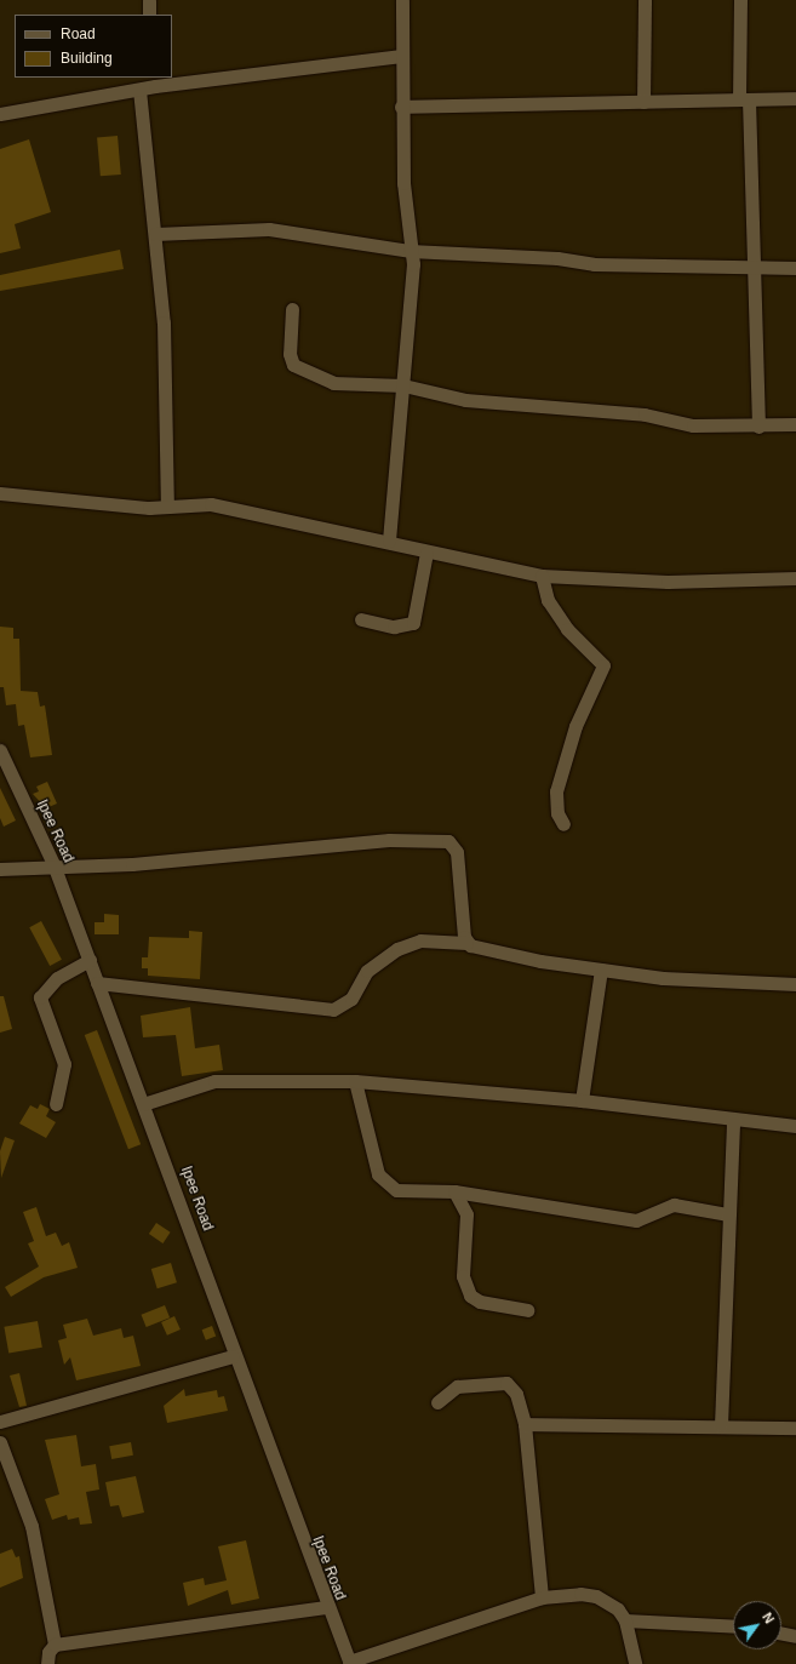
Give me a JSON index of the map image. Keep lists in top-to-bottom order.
{
  "streets": {
    "street": ["Ipee Road"]
  },
  "legend": ["Road", "Building"],
  "north": "top right"
}
